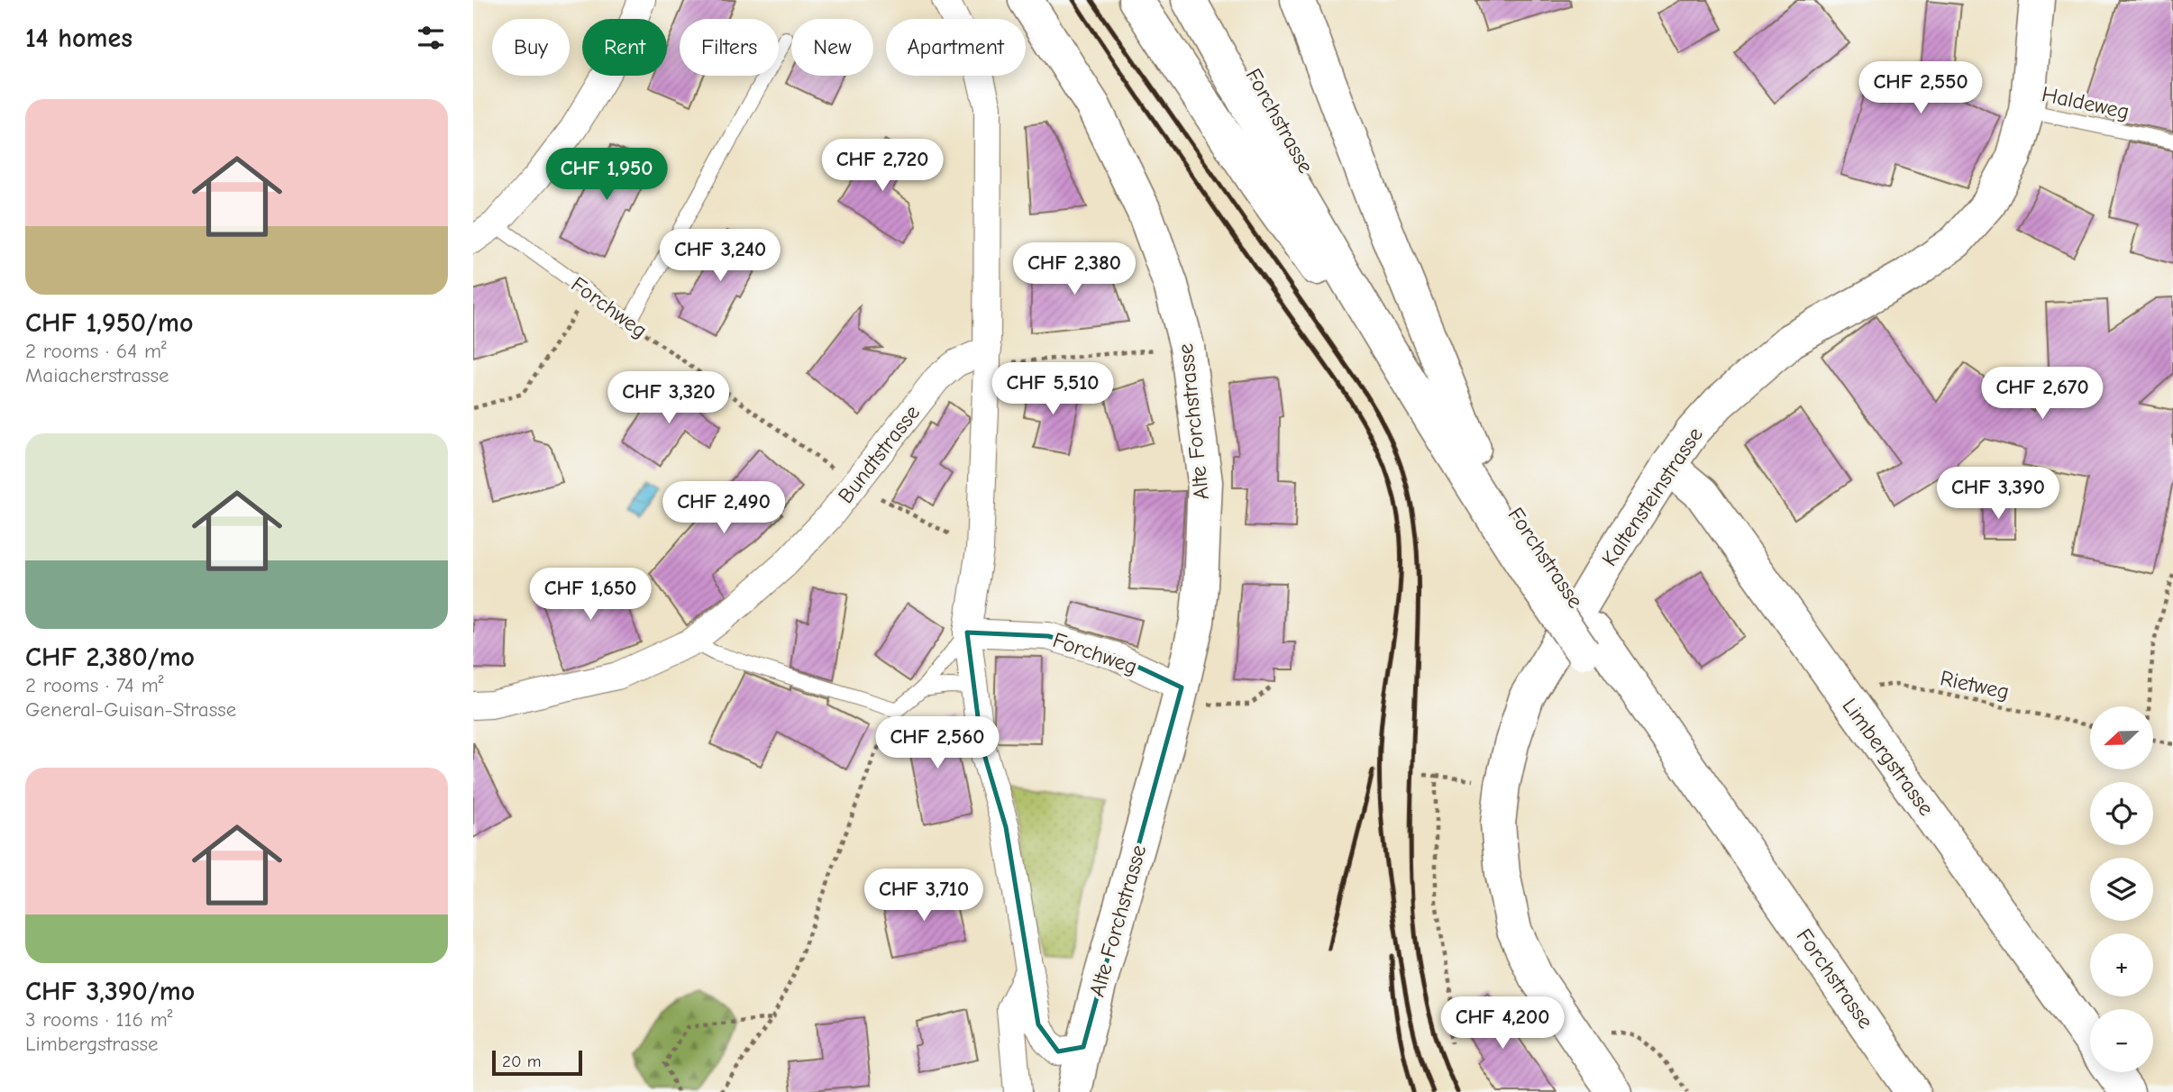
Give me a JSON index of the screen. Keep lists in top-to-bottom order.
{
  "streets": {
    "main road": [
      "Forchstrasse",
      "Alte Forchstrasse",
      "Kaltensteinstrasse",
      "Limbergstrasse"
    ],
    "street": ["Forchweg", "Bundtstrasse"],
    "lane": ["Haldeweg"],
    "path": ["Rietweg"]
  },
  "crossings": [
    ["Haldeweg", "Kaltensteinstrasse"],
    ["Forchweg", "Alte Forchstrasse"],
    ["Forchweg", "Bundtstrasse"],
    ["Kaltensteinstrasse", "Limbergstrasse"],
    ["Rietweg", "Limbergstrasse"]
  ],
  "scale_bar": "20 m",
  "north": "left",
  "page": {
    "heading": "14 homes",
    "chip": [
      "Buy",
      "Rent",
      "Filters",
      "New",
      "Apartment"
    ],
    "price": [
      "CHF 2,550",
      "CHF 2,720",
      "CHF 1,950",
      "CHF 3,240",
      "CHF 2,380",
      "CHF 5,510",
      "CHF 2,670",
      "CHF 3,320",
      "CHF 3,390",
      "CHF 2,490",
      "CHF 1,650",
      "CHF 2,560",
      "CHF 3,710",
      "CHF 4,200"
    ],
    "list": [
      {
        "name": "CHF 1,950/mo",
        "note": "2 rooms · 64 m² · Maiacherstrasse"
      },
      {
        "name": "CHF 2,380/mo",
        "note": "2 rooms · 74 m² · General-Guisan-Strasse"
      },
      {
        "name": "CHF 3,390/mo",
        "note": "3 rooms · 116 m² · Limbergstrasse"
      }
    ],
    "map_buttons": ["+", "−"],
    "scale": "20 m"
  }
}
